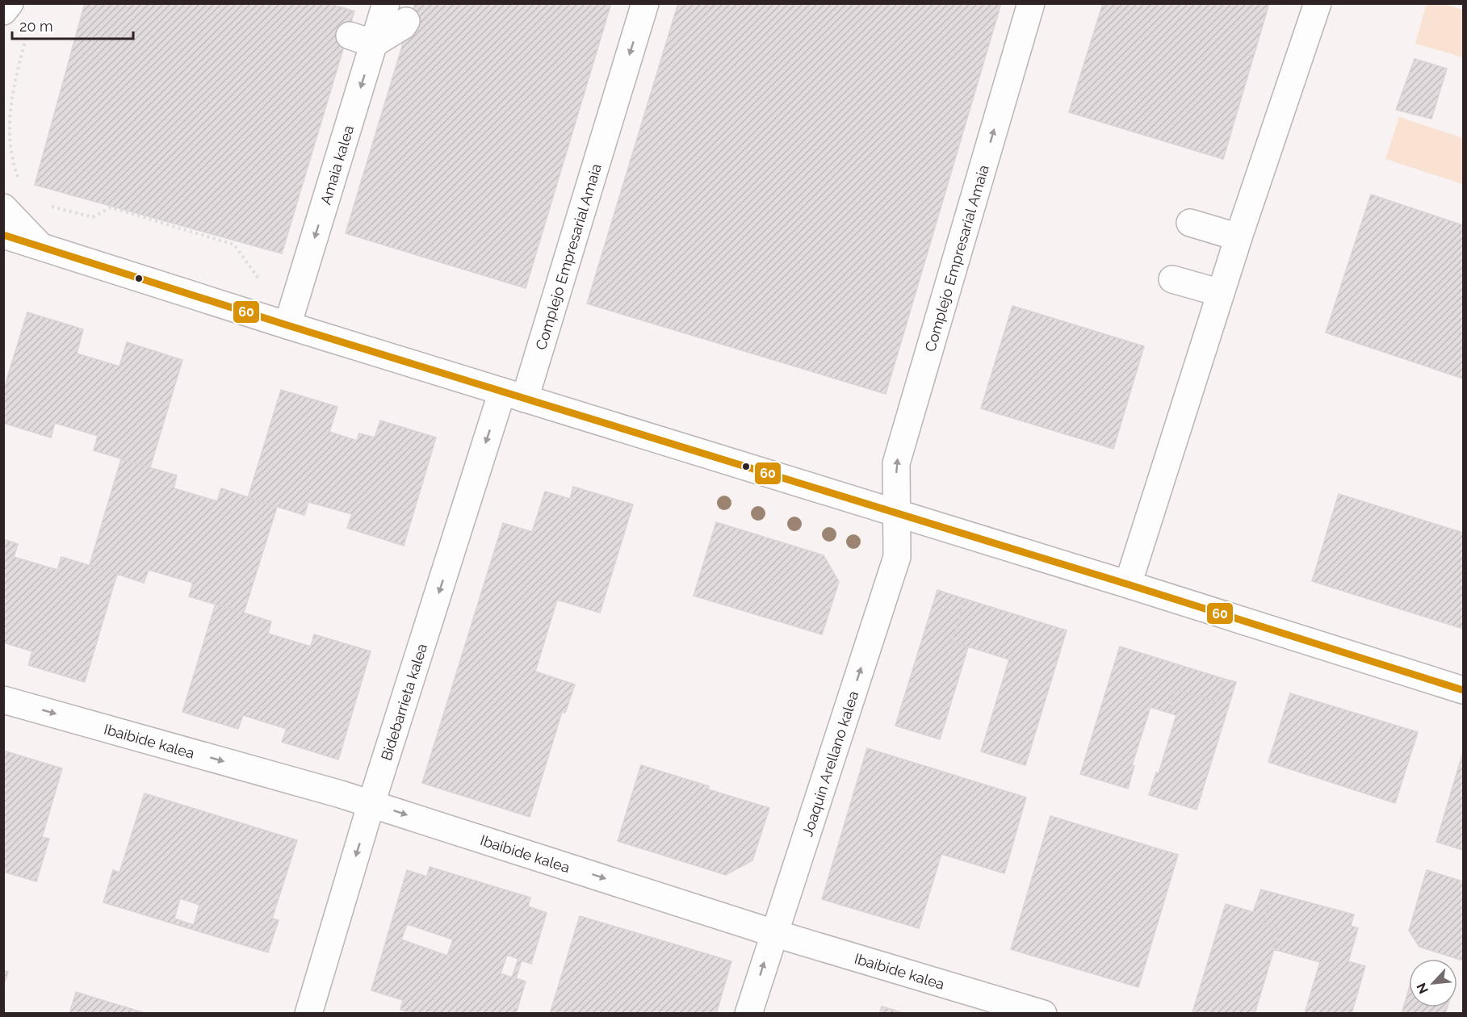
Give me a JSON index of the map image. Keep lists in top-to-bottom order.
{
  "streets": {
    "street": [
      "Amaia kalea",
      "Complejo Empresarial Amaia",
      "Bidebarrieta kalea",
      "Ibaibide kalea",
      "Joaquin Arellano kalea"
    ]
  },
  "crossings": [
    ["Complejo Empresarial Amaia", "Bidebarrieta kalea"],
    ["Complejo Empresarial Amaia", "Joaquin Arellano kalea"],
    ["Bidebarrieta kalea", "Ibaibide kalea"],
    ["Ibaibide kalea", "Joaquin Arellano kalea"]
  ],
  "one_way": [
    "Amaia kalea",
    "Bidebarrieta kalea",
    "Ibaibide kalea",
    "Joaquin Arellano kalea"
  ],
  "lines": ["transit line 60"],
  "scale_bar": "20 m",
  "north": "bottom left"
}
